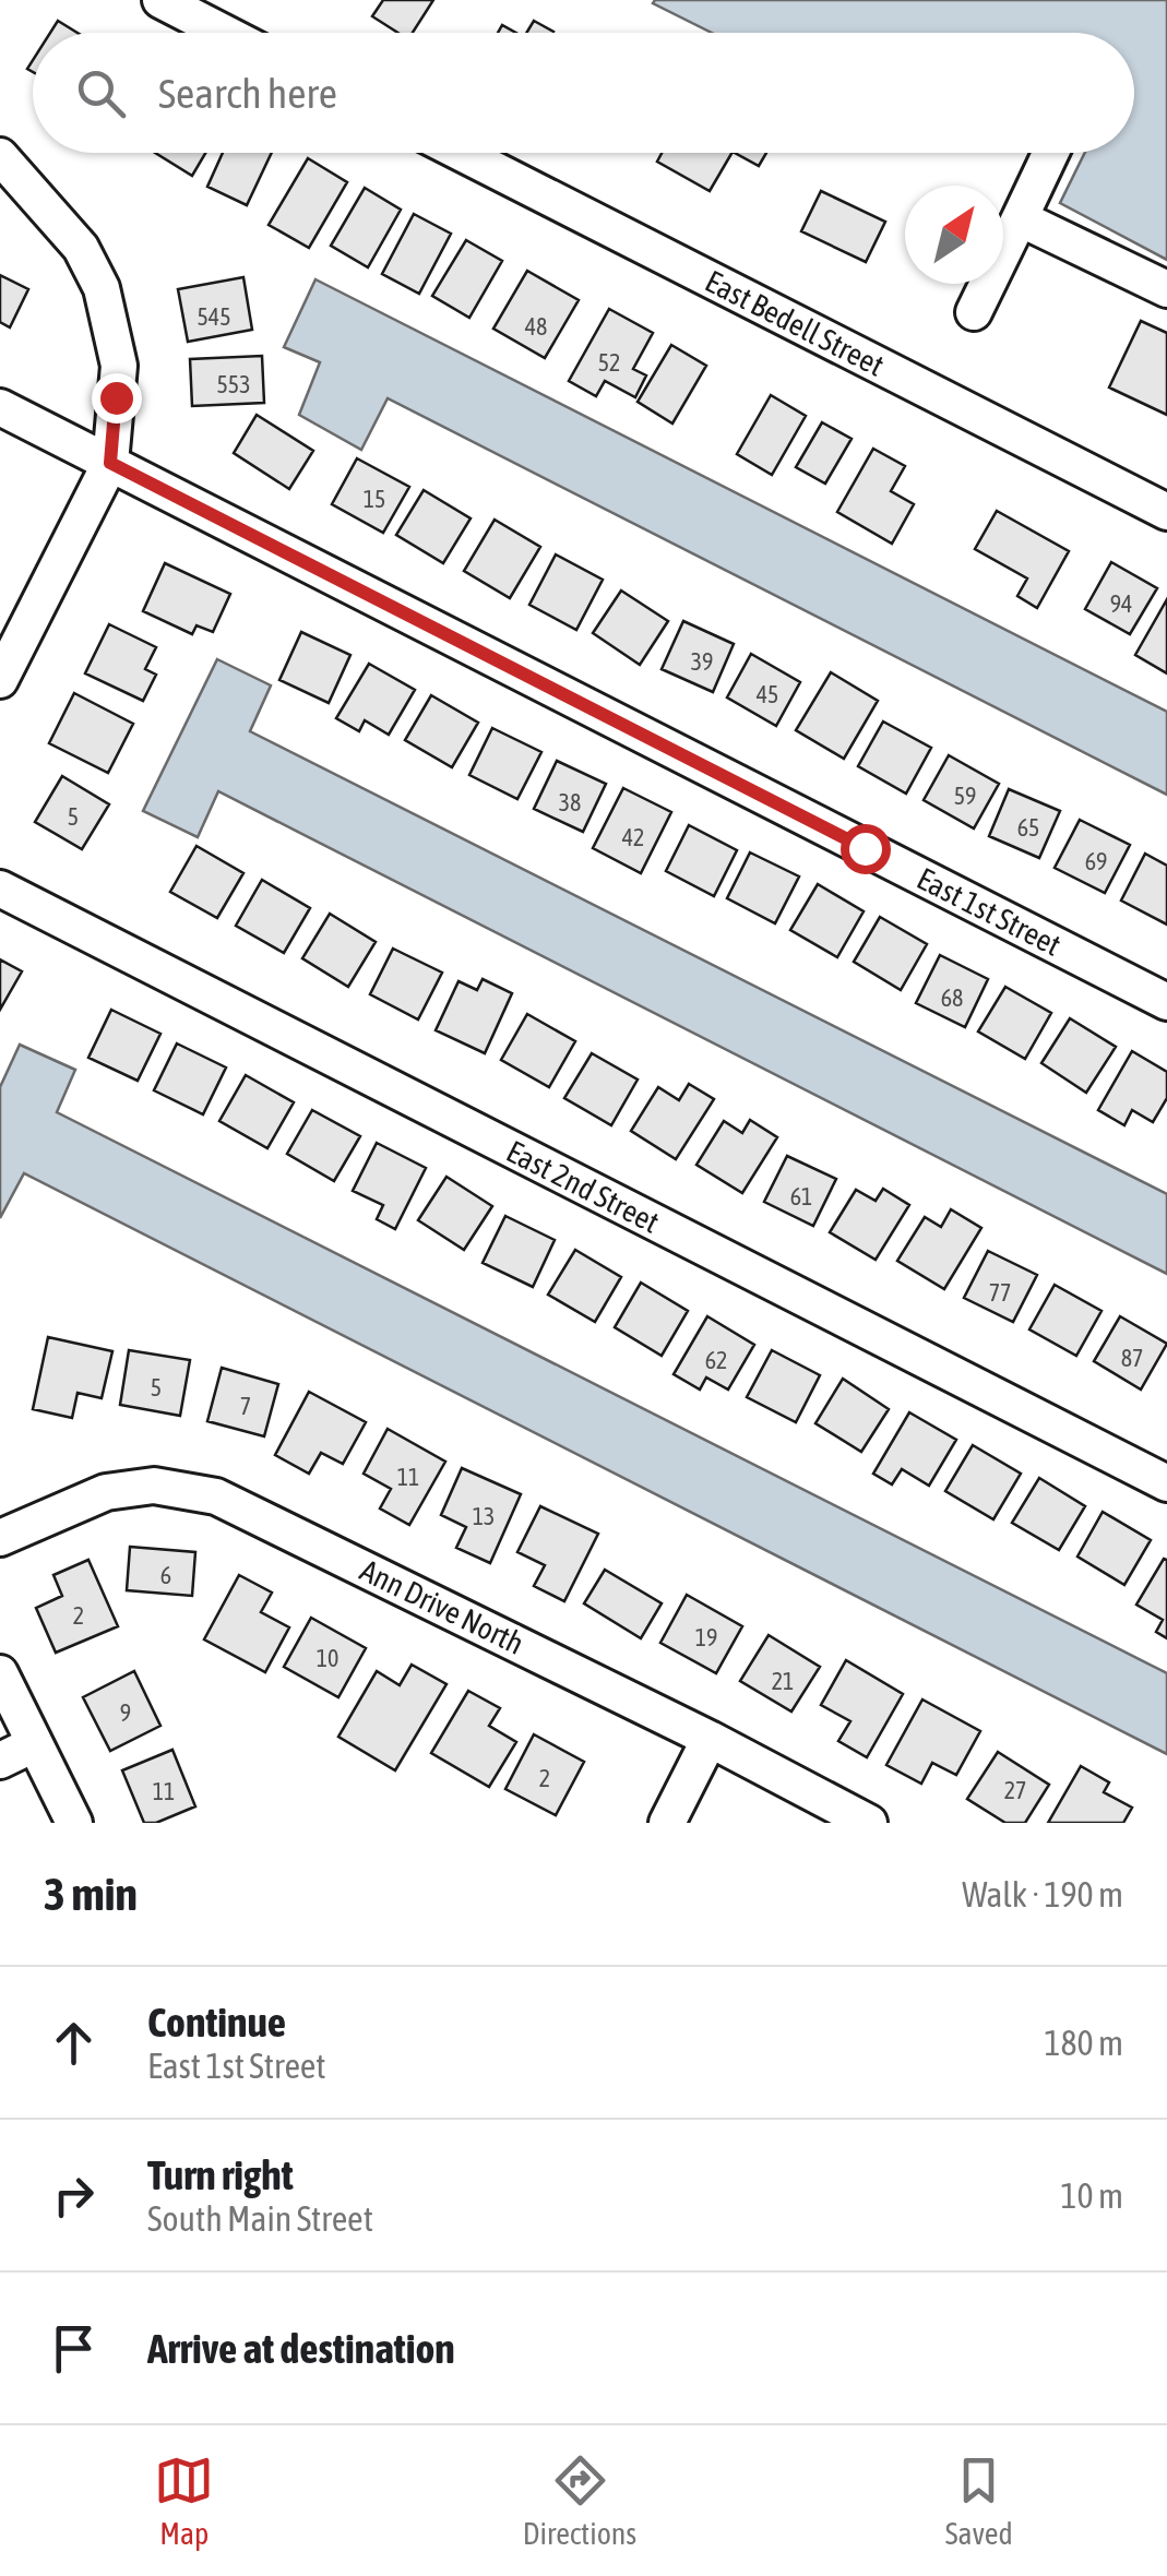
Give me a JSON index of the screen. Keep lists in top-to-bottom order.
{
  "streets": {
    "street": [
      "East Bedell Street",
      "East 1st Street",
      "East 2nd Street",
      "Ann Drive North"
    ]
  },
  "house_numbers": [
    "545",
    "48",
    "52",
    "553",
    "15",
    "94",
    "39",
    "45",
    "59",
    "38",
    "5",
    "65",
    "42",
    "69",
    "68",
    "61",
    "77",
    "87",
    "62",
    "5",
    "7",
    "11",
    "13",
    "6",
    "2",
    "19",
    "10",
    "21",
    "9",
    "2",
    "27",
    "11"
  ],
  "north": "top right",
  "page": {
    "search": "Search here",
    "heading": ["3 min", "Walk · 190 m"],
    "list": [
      ["Continue", "East 1st Street", "180 m"],
      ["Turn right", "South Main Street", "10 m"],
      "Arrive at destination"
    ],
    "nav": ["Map", "Directions", "Saved"]
  }
}
